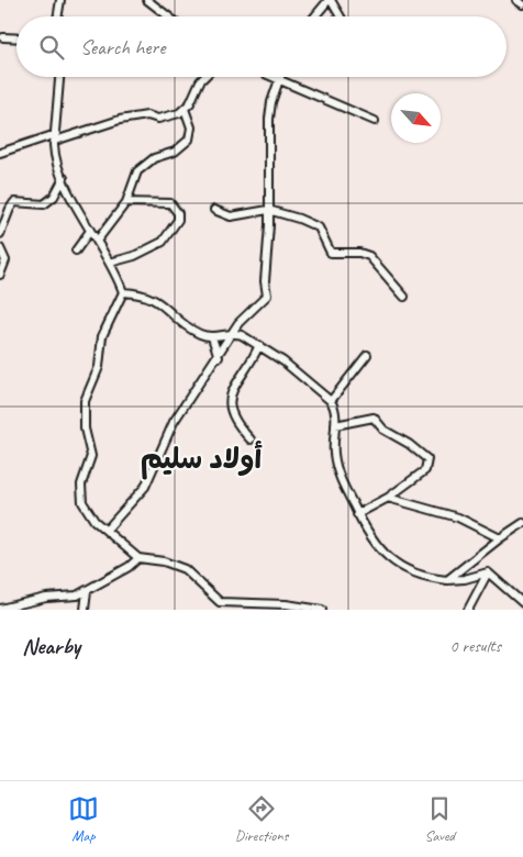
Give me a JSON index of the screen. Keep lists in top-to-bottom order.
{
  "districts": ["أولاد سليم"],
  "north": "bottom right",
  "page": {
    "search": "Search here",
    "heading": ["Nearby", "0 results"],
    "nav": ["Map", "Directions", "Saved"]
  }
}
